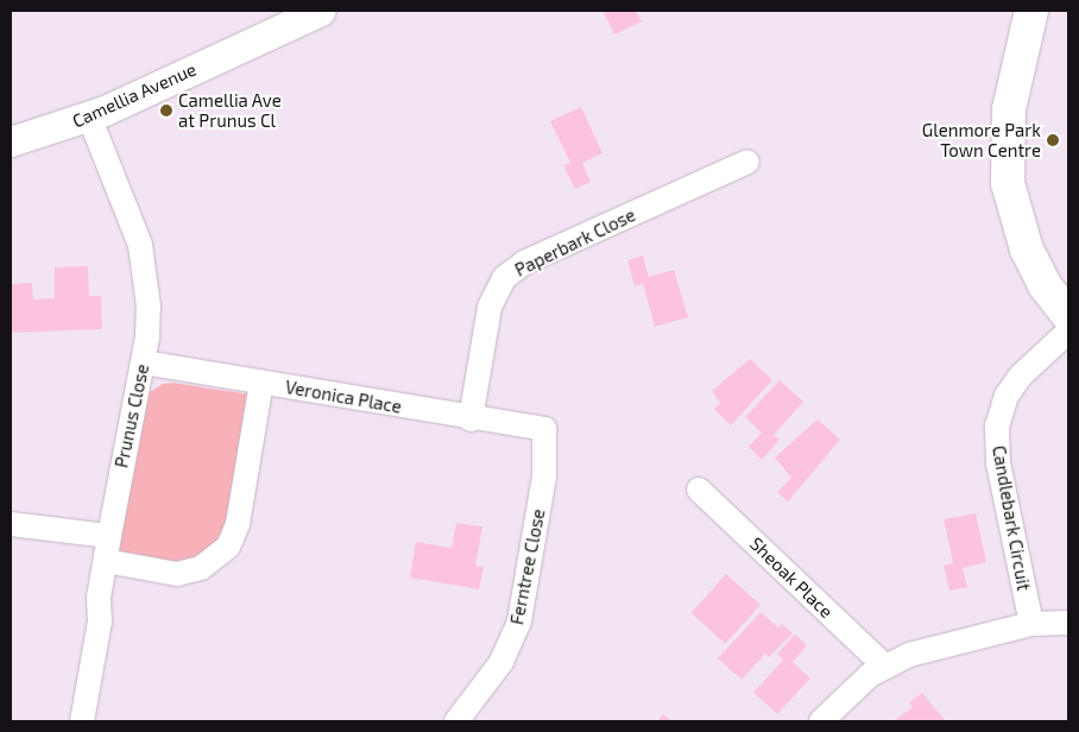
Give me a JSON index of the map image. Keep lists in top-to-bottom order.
{
  "streets": {
    "street": [
      "Camellia Avenue",
      "Paperbark Close",
      "Veronica Place",
      "Prunus Close",
      "Candlebark Circuit",
      "Ferntree Close",
      "Sheoak Place"
    ]
  },
  "crossings": [
    ["Camellia Avenue", "Prunus Close"],
    ["Paperbark Close", "Veronica Place"],
    ["Veronica Place", "Prunus Close"],
    ["Veronica Place", "Ferntree Close"]
  ],
  "places": ["Camellia Ave at Prunus Cl", "Glenmore Park Town Centre"]
}
